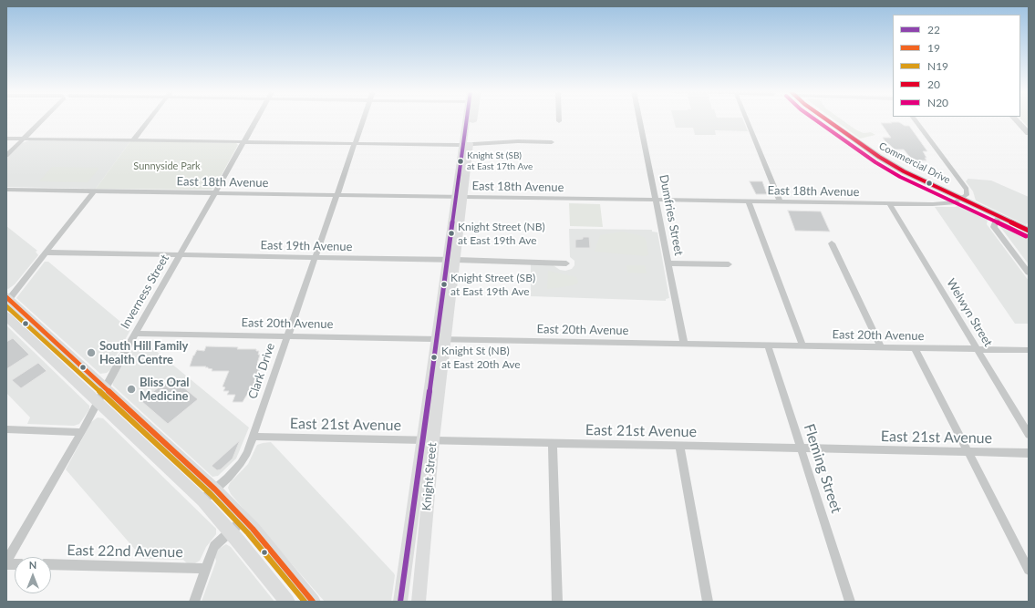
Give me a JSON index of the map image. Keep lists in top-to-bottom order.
{
  "streets": {
    "main road": ["Knight Street"],
    "street": [
      "Commercial Drive",
      "East 18th Avenue",
      "Dumfries Street",
      "East 19th Avenue",
      "Inverness Street",
      "Welwyn Street",
      "East 20th Avenue",
      "Clark Drive",
      "East 21st Avenue",
      "Fleming Street",
      "East 22nd Avenue"
    ]
  },
  "crossings": [
    ["Commercial Drive", "East 18th Avenue"],
    ["East 18th Avenue", "Dumfries Street"],
    ["East 18th Avenue", "Inverness Street"],
    ["East 18th Avenue", "Welwyn Street"],
    ["East 18th Avenue", "Clark Drive"],
    ["East 18th Avenue", "Knight Street"],
    ["Dumfries Street", "East 20th Avenue"],
    ["East 19th Avenue", "Inverness Street"],
    ["East 19th Avenue", "Clark Drive"],
    ["East 19th Avenue", "Knight Street"],
    ["Inverness Street", "East 20th Avenue"],
    ["Welwyn Street", "East 20th Avenue"],
    ["East 20th Avenue", "Clark Drive"],
    ["East 20th Avenue", "Fleming Street"],
    ["East 20th Avenue", "Knight Street"],
    ["Clark Drive", "East 21st Avenue"],
    ["East 21st Avenue", "Fleming Street"],
    ["East 21st Avenue", "Knight Street"]
  ],
  "parks": ["Sunnyside Park"],
  "places": [
    "Knight St (SB) at East 17th Ave",
    "Knight Street (NB) at East 19th Ave",
    "Knight Street (SB) at East 19th Ave",
    "South Hill Family Health Centre",
    "Knight St (NB) at East 20th Ave",
    "Bliss Oral Medicine"
  ],
  "lines": [
    "transit line 22",
    "transit line 20",
    "transit line N20",
    "transit line 19",
    "transit line N19"
  ],
  "legend": [
    "22",
    "19",
    "N19",
    "20",
    "N20"
  ],
  "north": "top"
}
